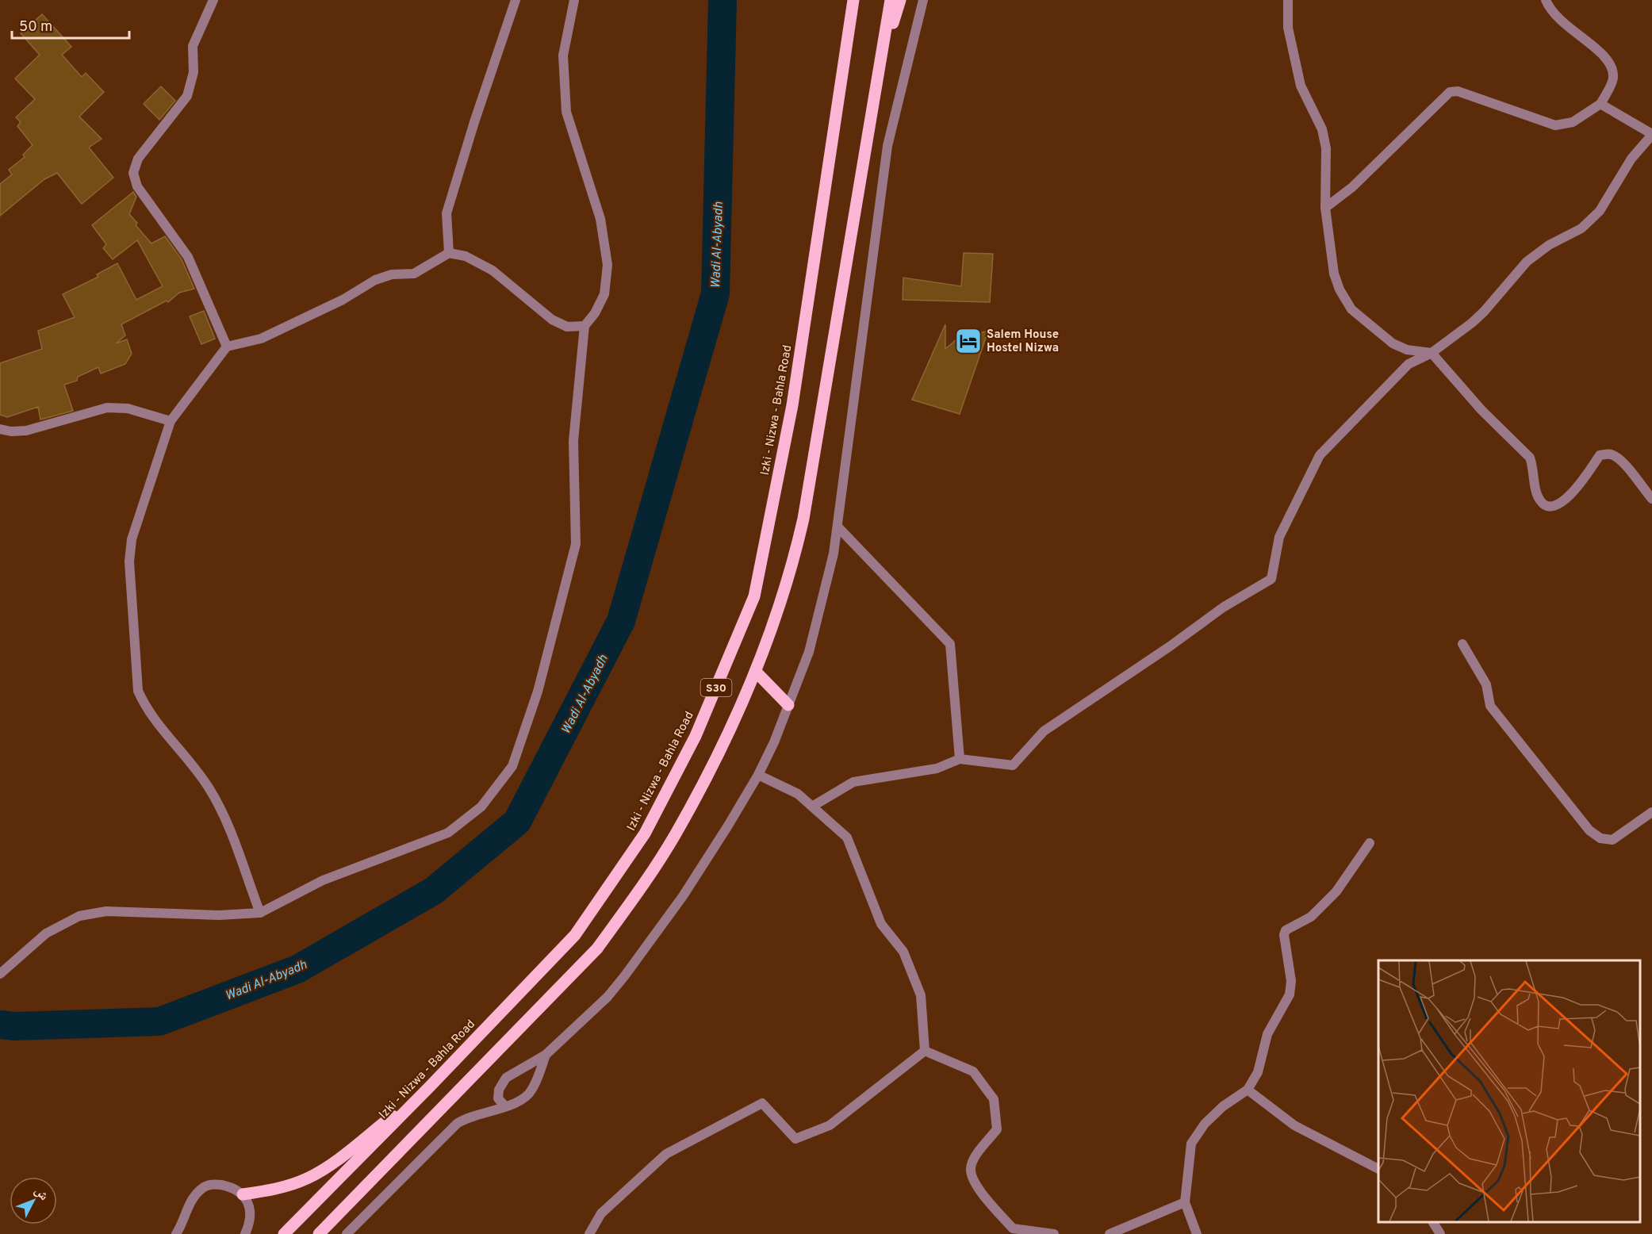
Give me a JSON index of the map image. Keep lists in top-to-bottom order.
{
  "streets": {
    "main road": ["Izki - Nizwa - Bahla Road", "S30"]
  },
  "water": ["Wadi Al-Abyadh"],
  "places": {
    "hotel": ["Salem House Hostel Nizwa"]
  },
  "scale_bar": "50 m",
  "north": "top right"
}
